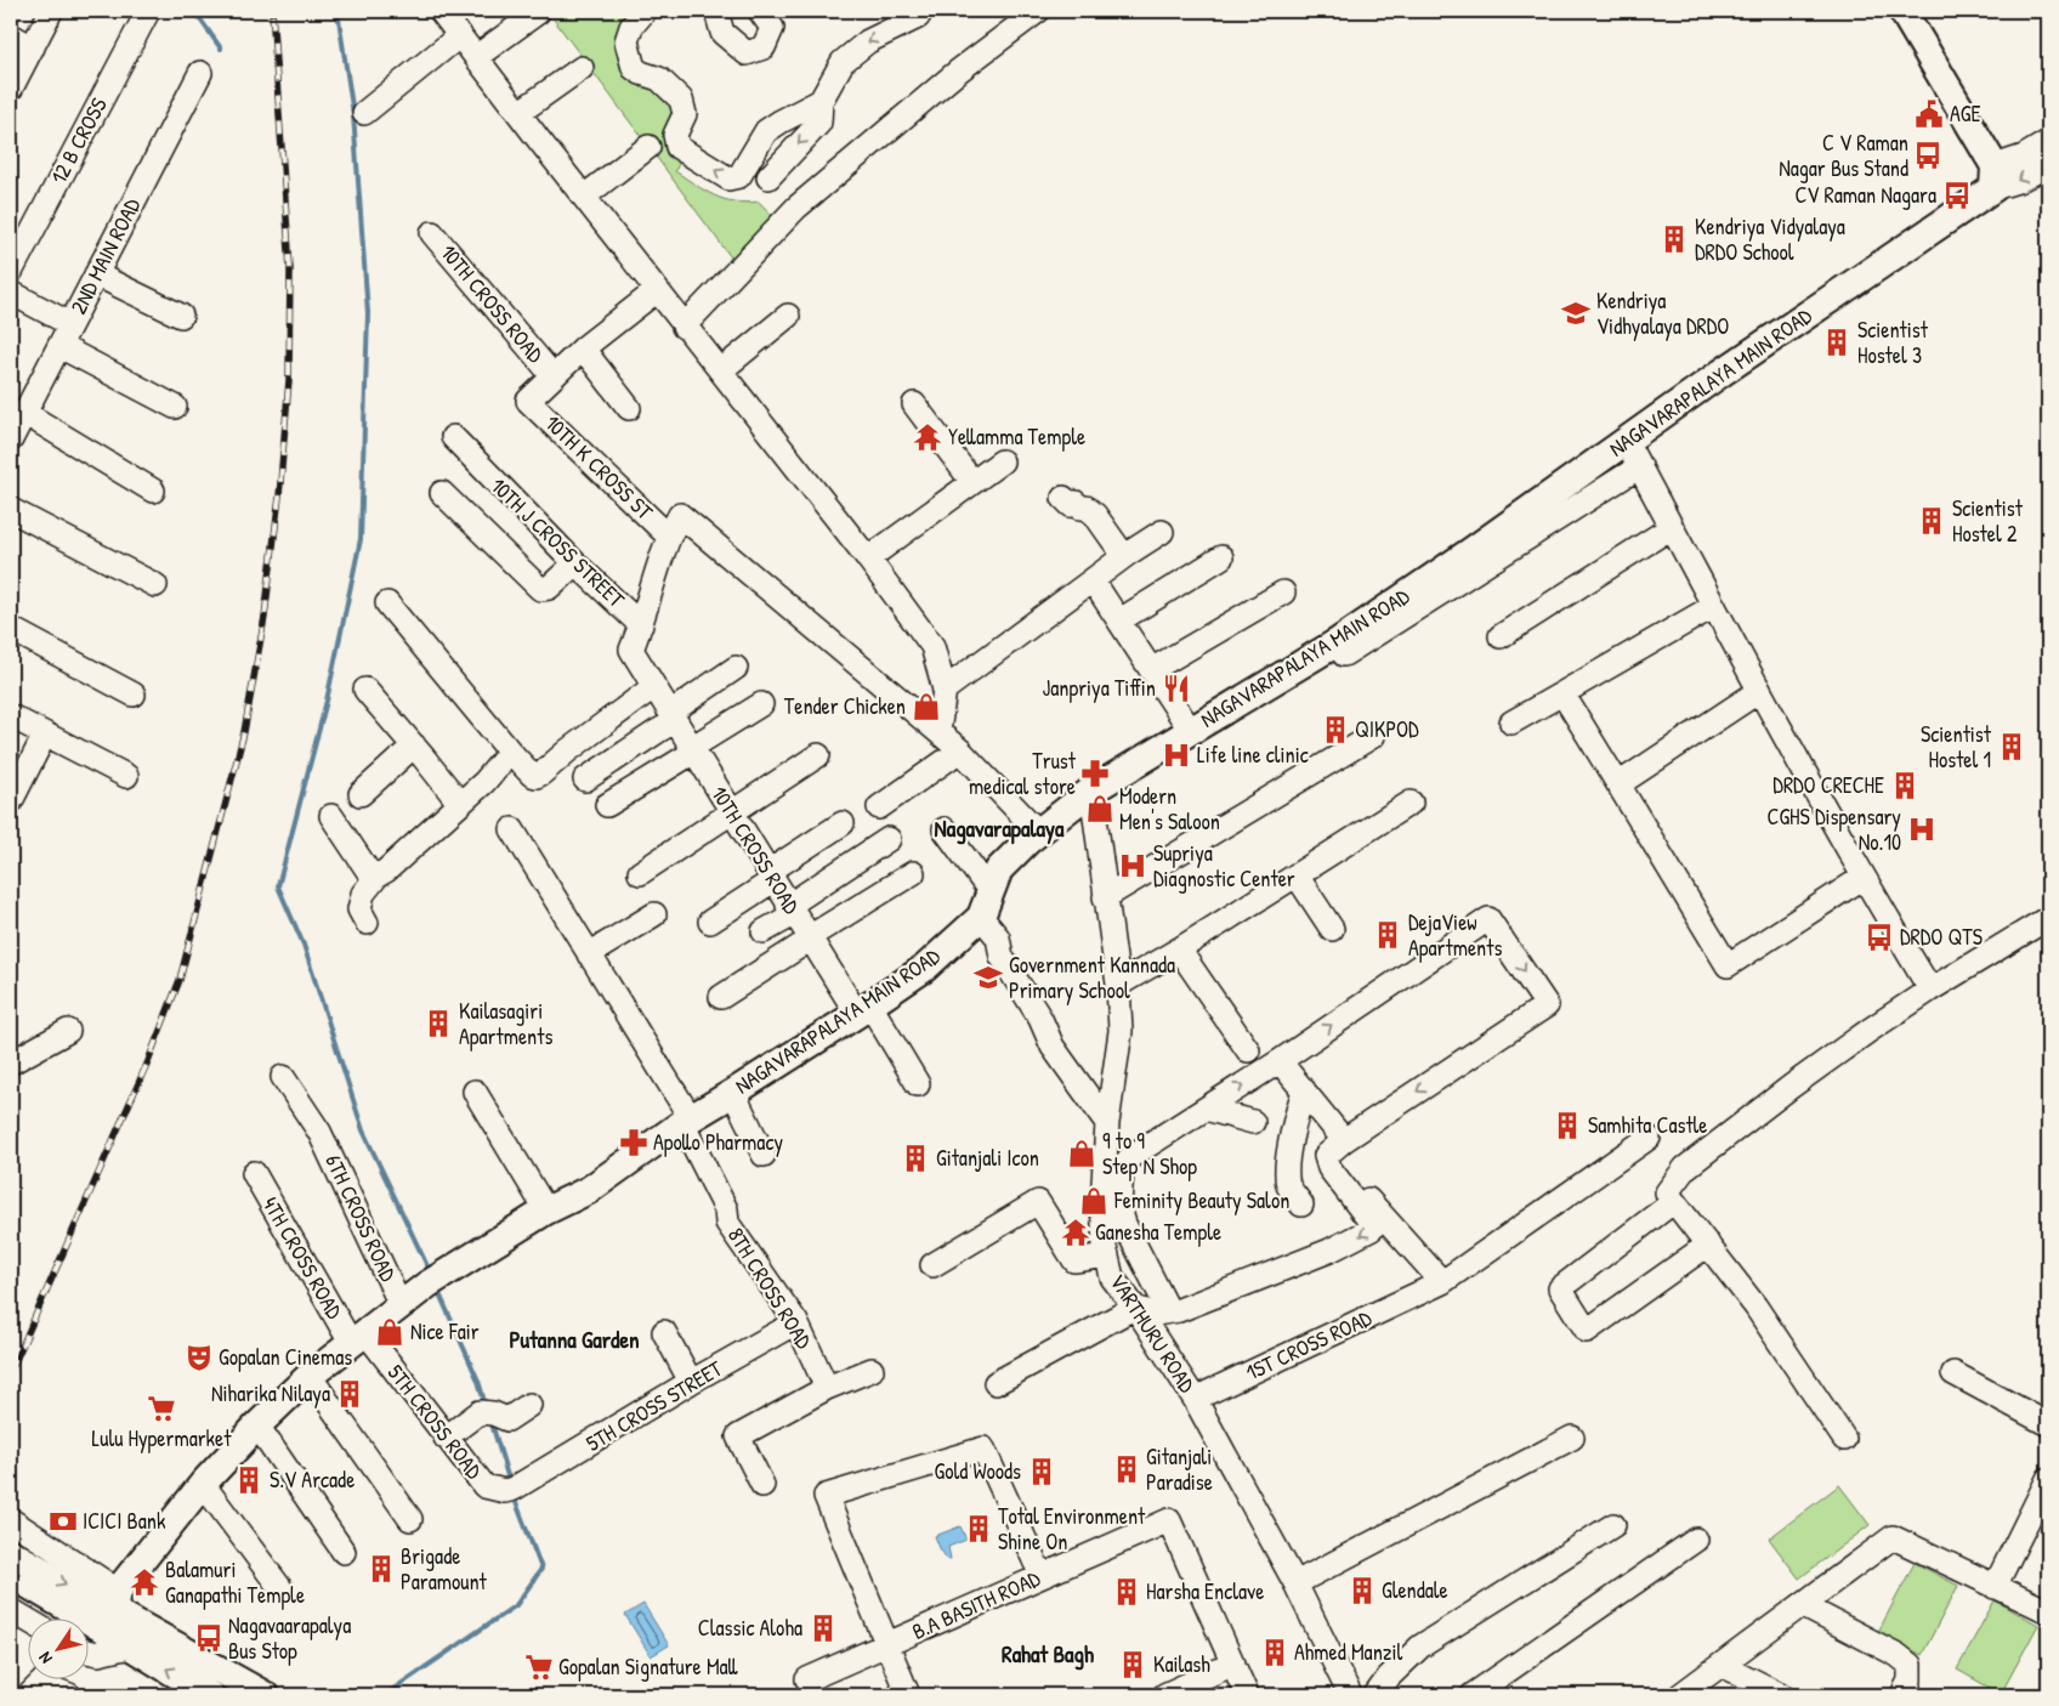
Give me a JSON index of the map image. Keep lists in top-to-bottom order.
{
  "streets": {
    "main road": ["NAGAVARAPALAYA MAIN ROAD"],
    "street": [
      "12 B CROSS",
      "2ND MAIN ROAD",
      "10TH CROSS ROAD",
      "10TH K CROSS ST",
      "10TH J CROSS STREET",
      "6TH CROSS ROAD",
      "4TH CROSS ROAD",
      "8TH CROSS ROAD",
      "VARTHURU ROAD",
      "1ST CROSS ROAD",
      "5TH CROSS STREET",
      "5TH CROSS ROAD",
      "B.A BASITH ROAD"
    ]
  },
  "crossings": [
    ["10TH CROSS ROAD", "NAGAVARAPALAYA MAIN ROAD"],
    ["10TH CROSS ROAD", "10TH K CROSS ST"],
    ["10TH CROSS ROAD", "10TH J CROSS STREET"],
    ["NAGAVARAPALAYA MAIN ROAD", "6TH CROSS ROAD"],
    ["NAGAVARAPALAYA MAIN ROAD", "4TH CROSS ROAD"],
    ["NAGAVARAPALAYA MAIN ROAD", "8TH CROSS ROAD"],
    ["NAGAVARAPALAYA MAIN ROAD", "VARTHURU ROAD"],
    ["NAGAVARAPALAYA MAIN ROAD", "5TH CROSS ROAD"],
    ["4TH CROSS ROAD", "5TH CROSS ROAD"],
    ["8TH CROSS ROAD", "5TH CROSS STREET"],
    ["VARTHURU ROAD", "1ST CROSS ROAD"],
    ["5TH CROSS STREET", "5TH CROSS ROAD"]
  ],
  "districts": ["Nagavarapalaya", "Putanna Garden", "Rahat Bagh"],
  "places": {
    "public building": ["AGE"],
    "bus stop": [
      "C V Raman Nagar Bus Stand",
      "CV Raman Nagara",
      "DRDO QTS",
      "Nagavaarapalya Bus Stop"
    ],
    "building": [
      "Kendriya Vidyalaya DRDO School",
      "Scientist Hostel 3",
      "Scientist Hostel 2",
      "QIKPOD",
      "Scientist Hostel 1",
      "DRDO CRECHE",
      "DejaView Apartments",
      "Kailasagiri Apartments",
      "Samhita Castle",
      "Gitanjali Icon",
      "Niharika Nilaya",
      "Gitanjali Paradise",
      "Gold Woods",
      "S.V Arcade",
      "Total Environment Shine On",
      "Brigade Paramount",
      "Glendale",
      "Harsha Enclave",
      "Classic Aloha",
      "Ahmed Manzil",
      "Kailash"
    ],
    "school or university": ["Kendriya Vidhyalaya DRDO", "Government Kannada Primary School"],
    "temple": ["Yellamma Temple", "Ganesha Temple", "Balamuri Ganapathi Temple"],
    "restaurant": ["Janpriya Tiffin"],
    "shop": [
      "Tender Chicken",
      "Modern Men's Saloon",
      "9 to 9 Step N Shop",
      "Feminity Beauty Salon",
      "Nice Fair"
    ],
    "hospital": ["Life line clinic", "CGHS Dispensary No.10", "Supriya Diagnostic Center"],
    "pharmacy": ["Trust medical store", "Apollo Pharmacy"],
    "theatre": ["Gopalan Cinemas"],
    "supermarket": ["Lulu Hypermarket", "Gopalan Signature Mall"],
    "bank": ["ICICI Bank"]
  },
  "north": "bottom left"
}
